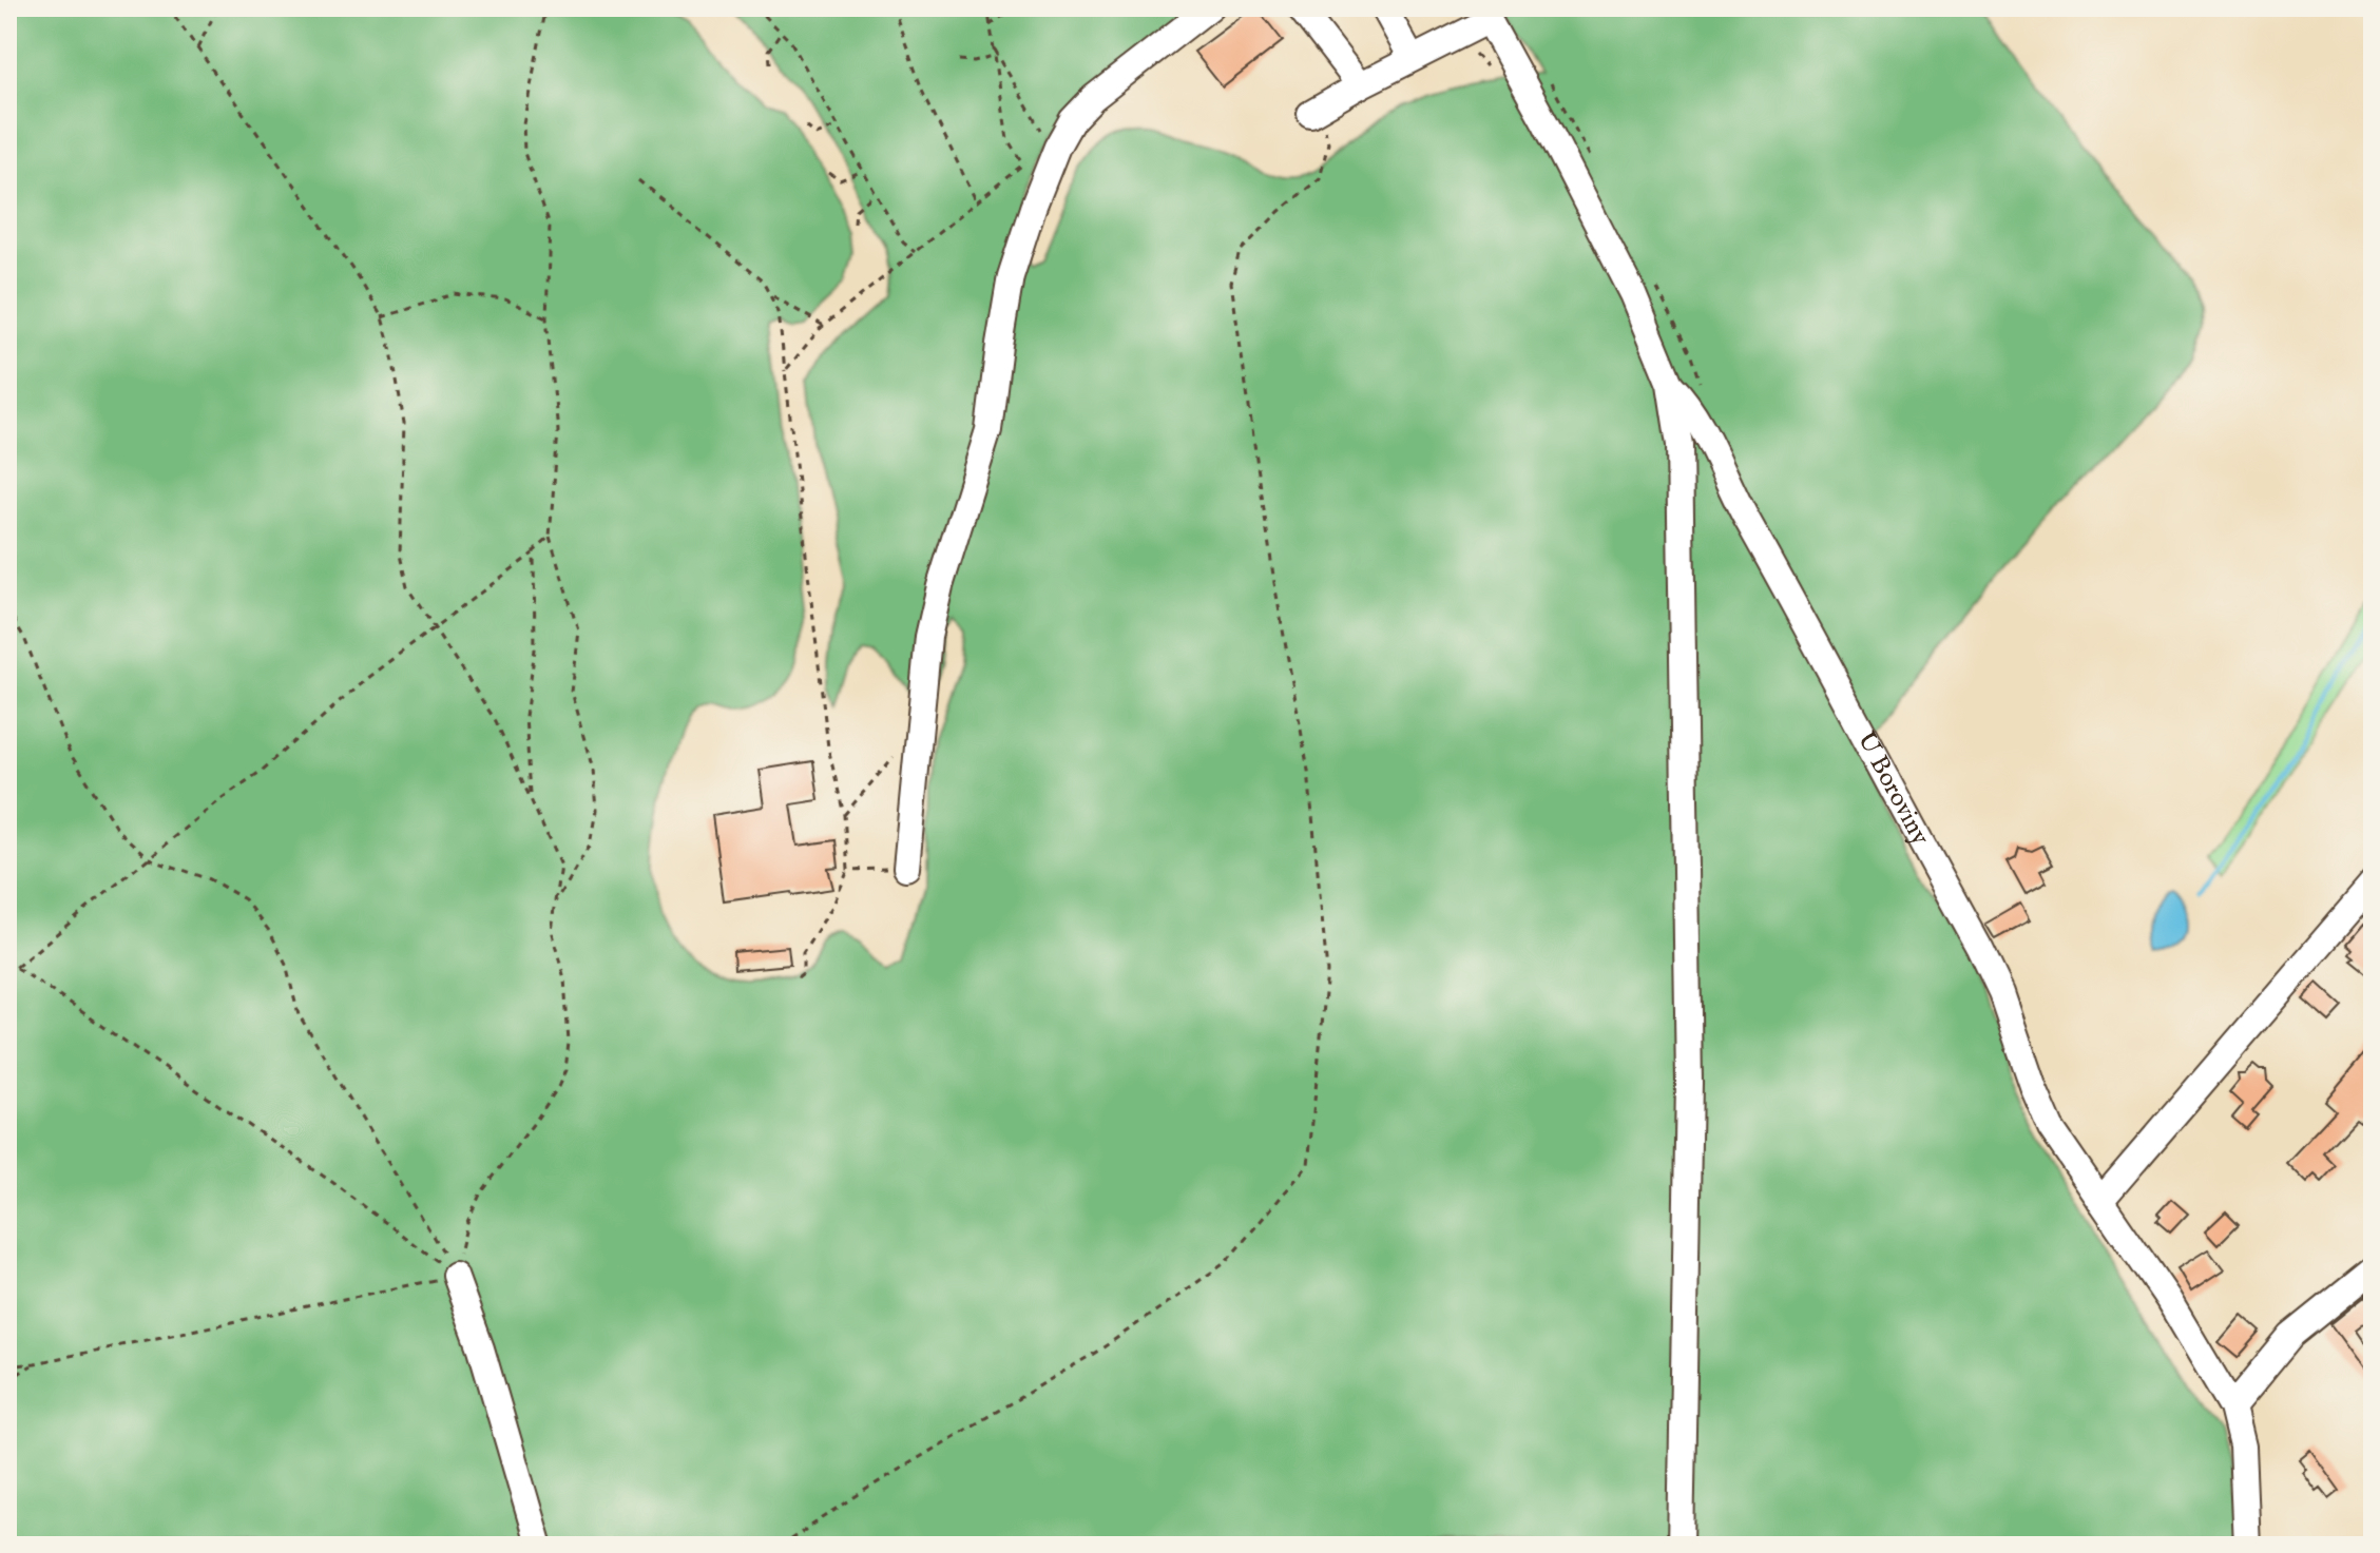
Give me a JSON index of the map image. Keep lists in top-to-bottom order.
{
  "streets": {
    "street": ["U Boroviny"]
  }
}
